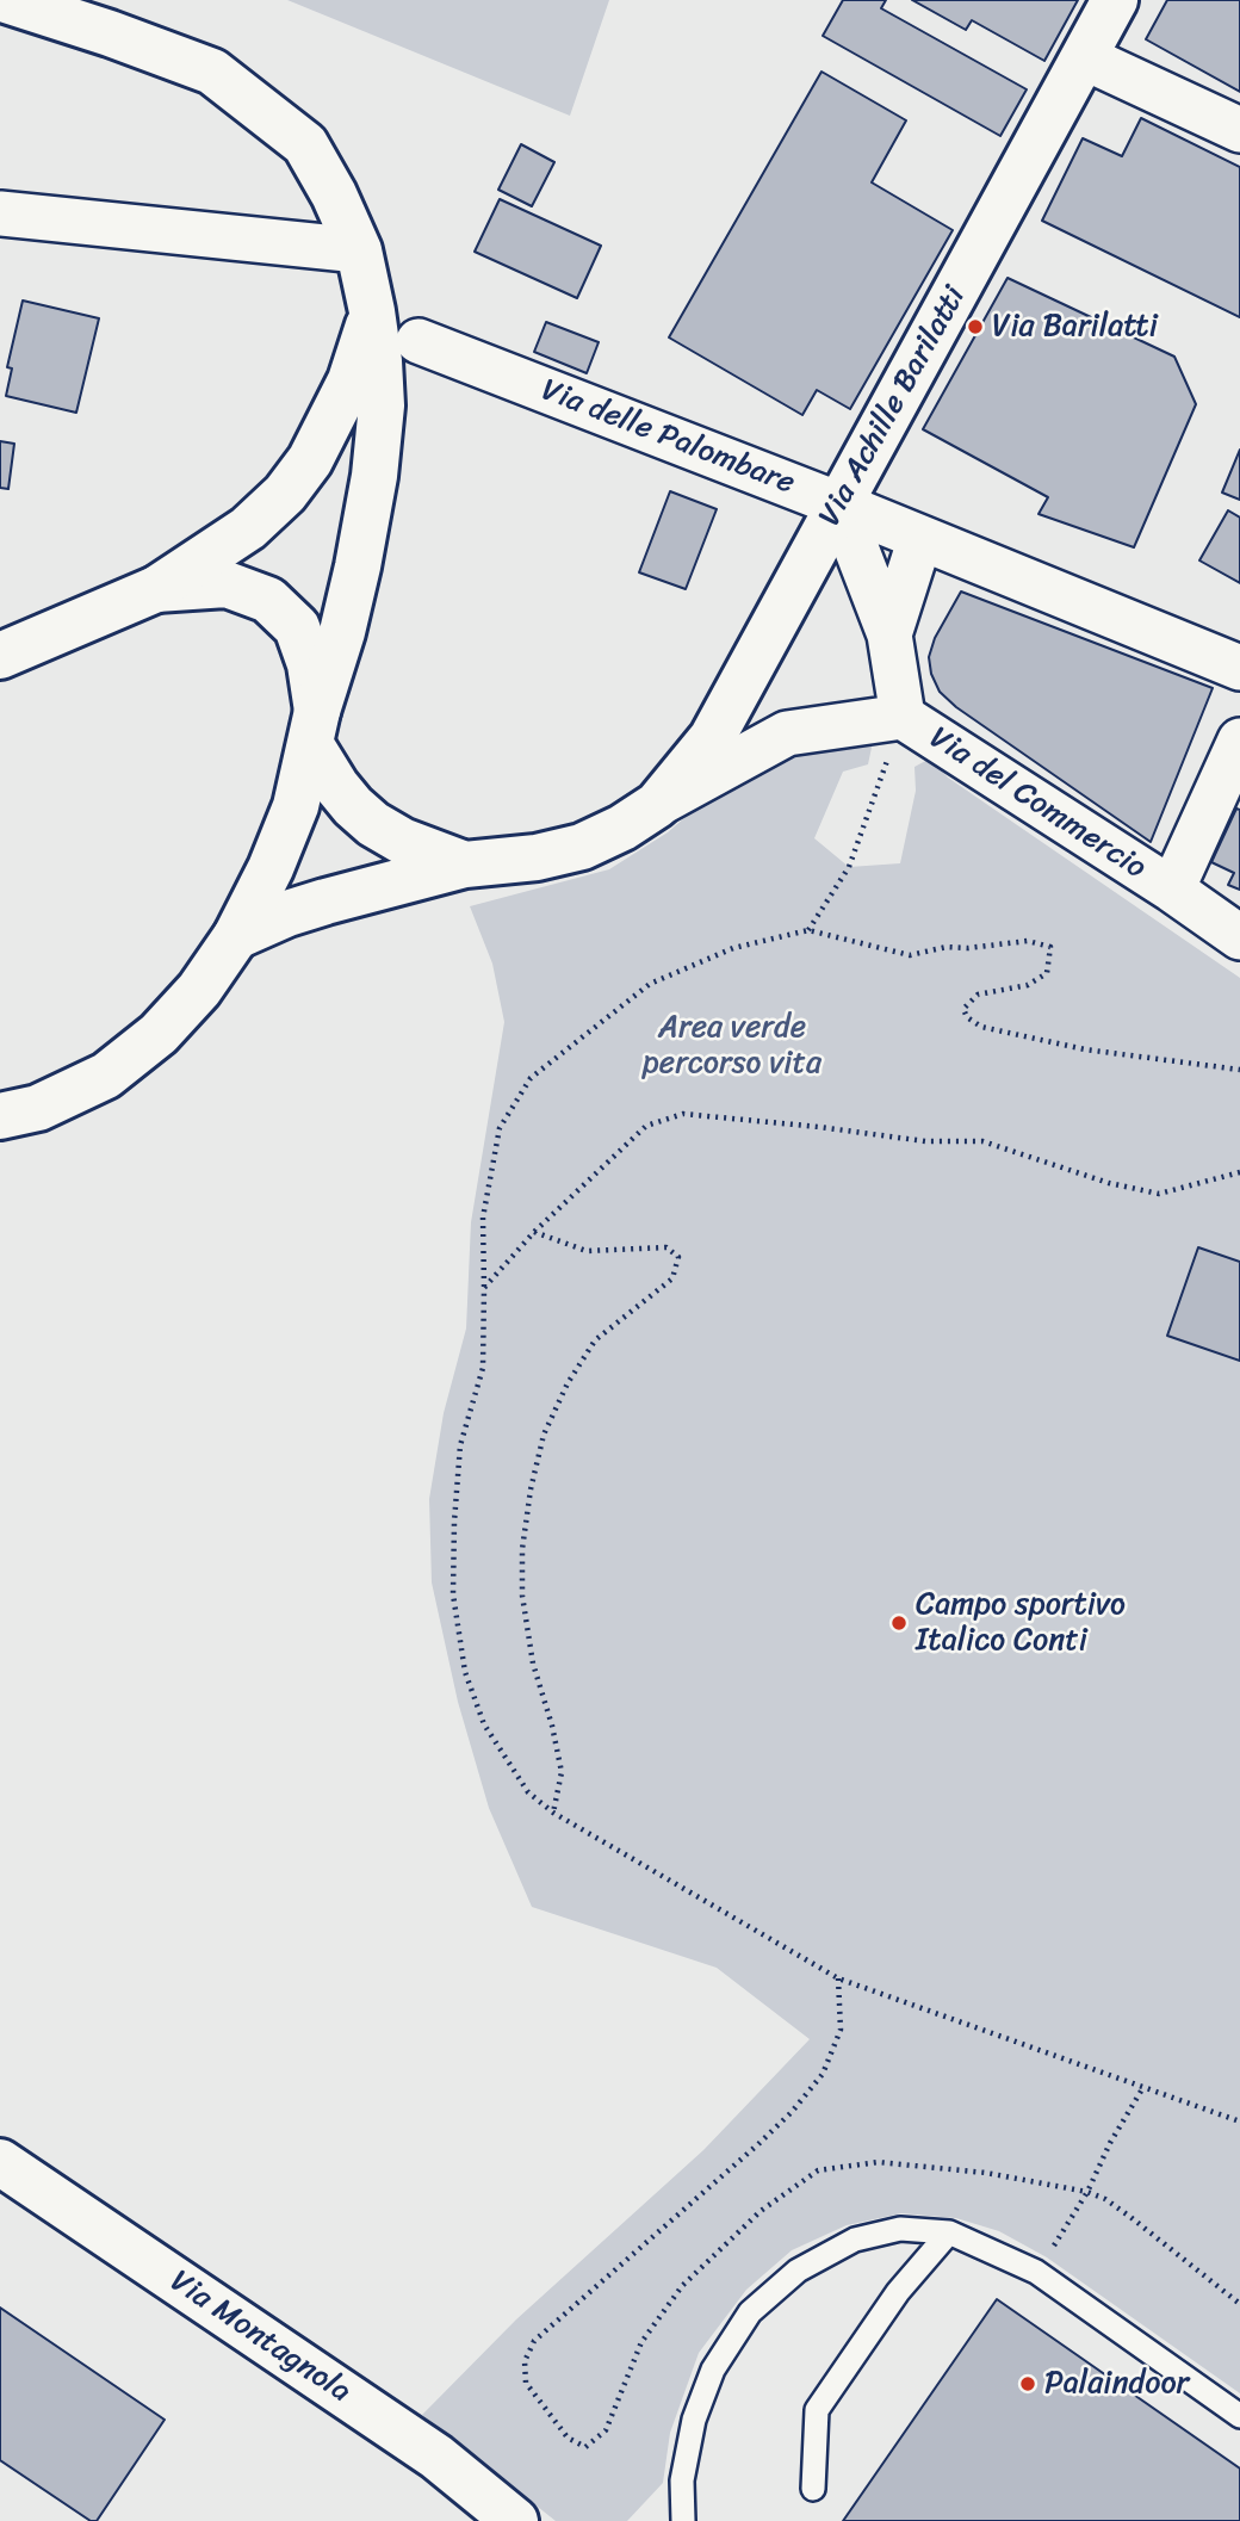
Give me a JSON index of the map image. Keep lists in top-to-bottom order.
{
  "streets": {
    "main road": ["Via Achille Barilatti", "Via Montagnola"],
    "street": ["Via delle Palombare", "Via del Commercio"]
  },
  "crossings": [
    ["Via Achille Barilatti", "Via delle Palombare"],
    ["Via Achille Barilatti", "Via del Commercio"],
    ["Via delle Palombare", "Via del Commercio"]
  ],
  "parks": ["Area verde percorso vita"],
  "places": ["Via Barilatti", "Campo sportivo Italico Conti", "Palaindoor"]
}
